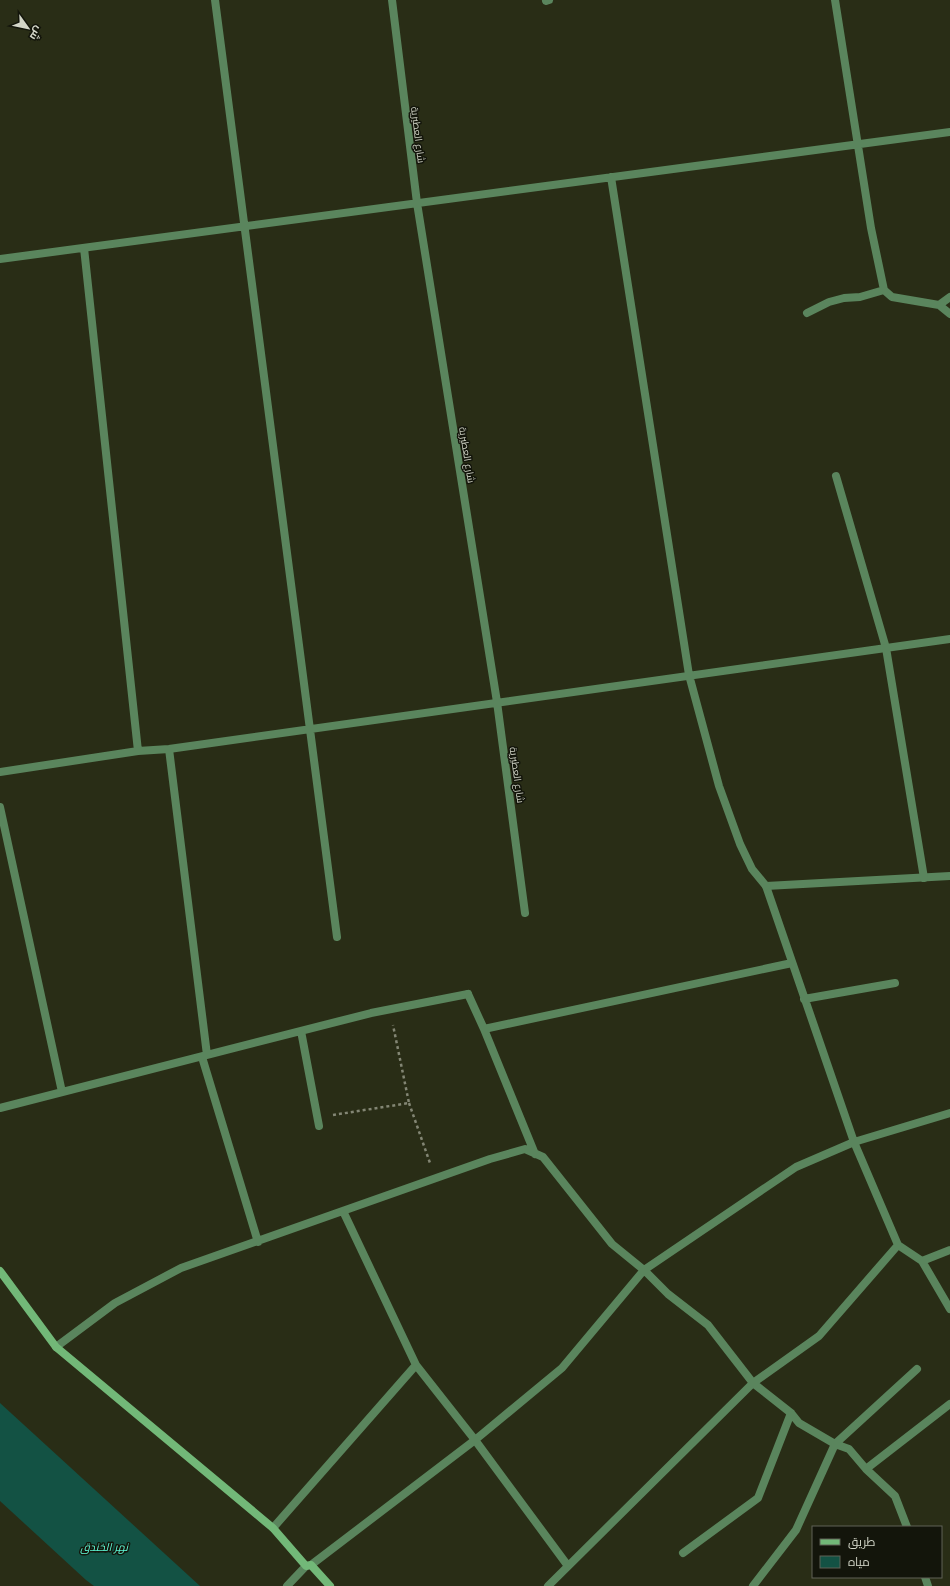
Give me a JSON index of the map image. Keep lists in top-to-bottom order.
{
  "streets": {
    "street": ["شارع العطيرية"]
  },
  "water": ["نهر الخندق"],
  "legend": ["طريق", "مياه"],
  "north": "bottom right"
}
